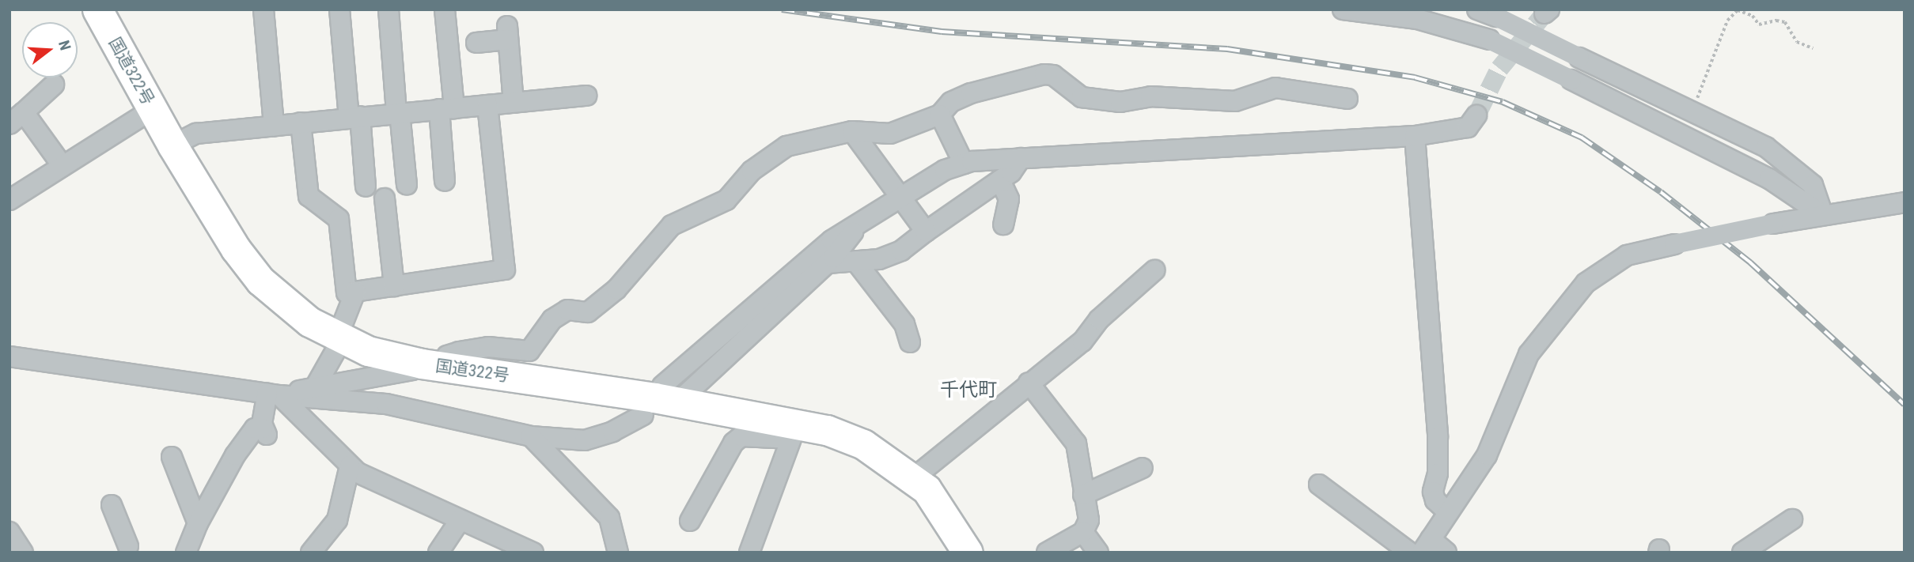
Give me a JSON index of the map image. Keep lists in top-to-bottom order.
{
  "streets": {
    "highway": ["国道322号"]
  },
  "districts": ["千代町"],
  "north": "right"
}
